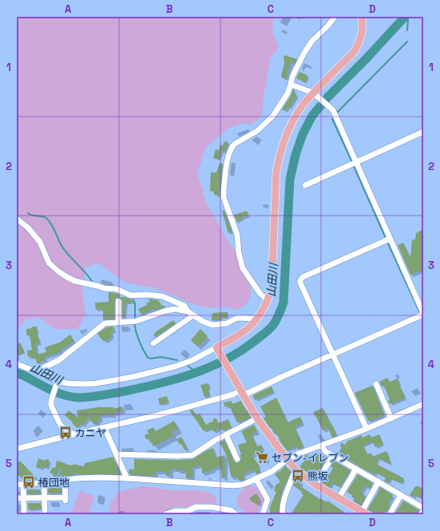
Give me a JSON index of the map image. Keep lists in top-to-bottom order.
{
  "water": ["山田川"],
  "places": {
    "bus stop": ["カニヤ", "熊坂", "椿団地"],
    "supermarket": ["セブン-イレブン"]
  },
  "grid": {
    "columns": [
      "A",
      "B",
      "C",
      "D"
    ],
    "rows": [
      "1",
      "2",
      "3",
      "4",
      "5"
    ]
  }
}
